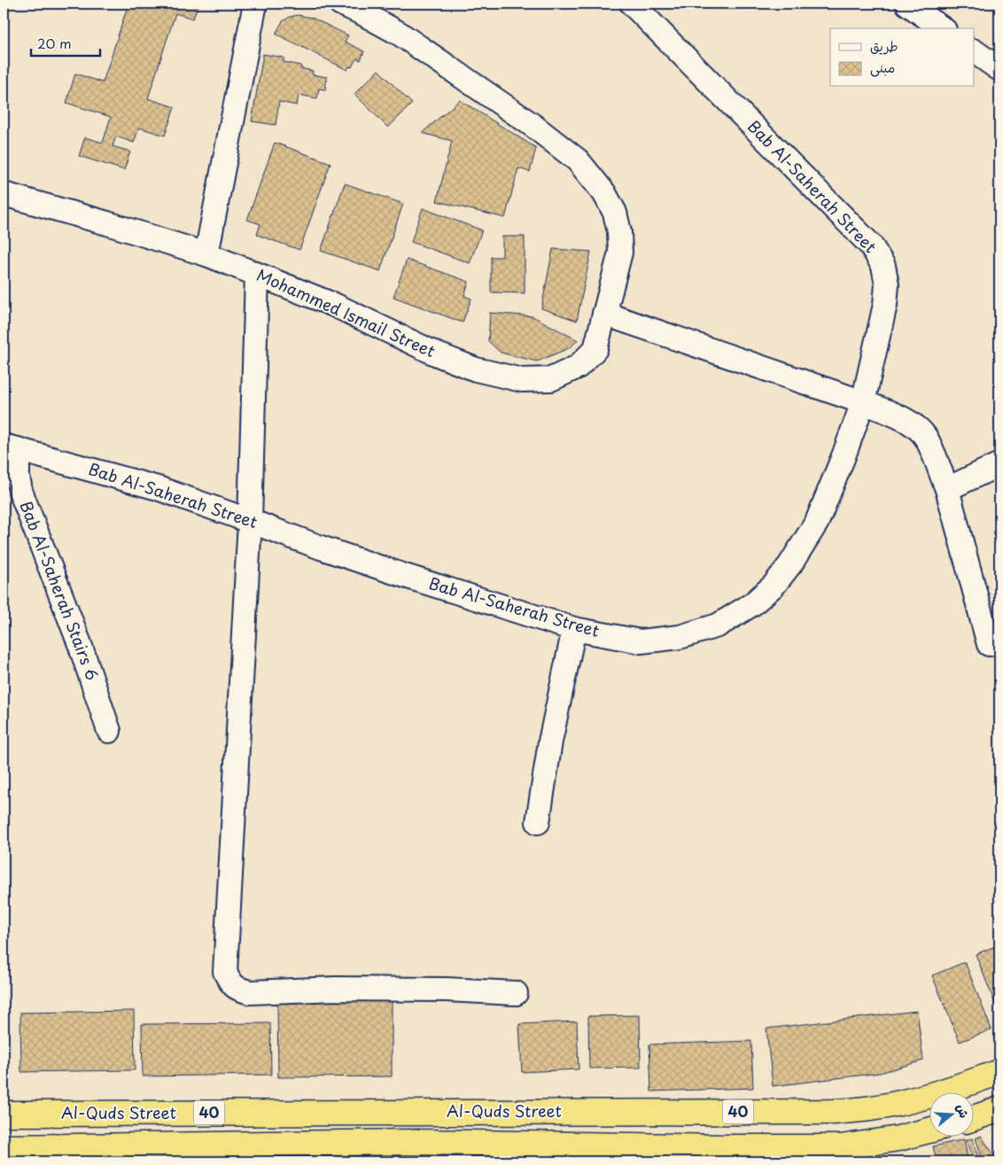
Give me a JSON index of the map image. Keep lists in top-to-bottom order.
{
  "streets": {
    "highway": ["Al-Quds Street", "40"],
    "street": ["Bab Al-Saherah Street", "Mohammed Ismail Street", "Bab Al-Saherah Stairs 6"]
  },
  "crossings": [
    ["Bab Al-Saherah Street", "Bab Al-Saherah Stairs 6"]
  ],
  "legend": ["طريق", "مبنى"],
  "scale_bar": "20 m",
  "north": "right"
}
